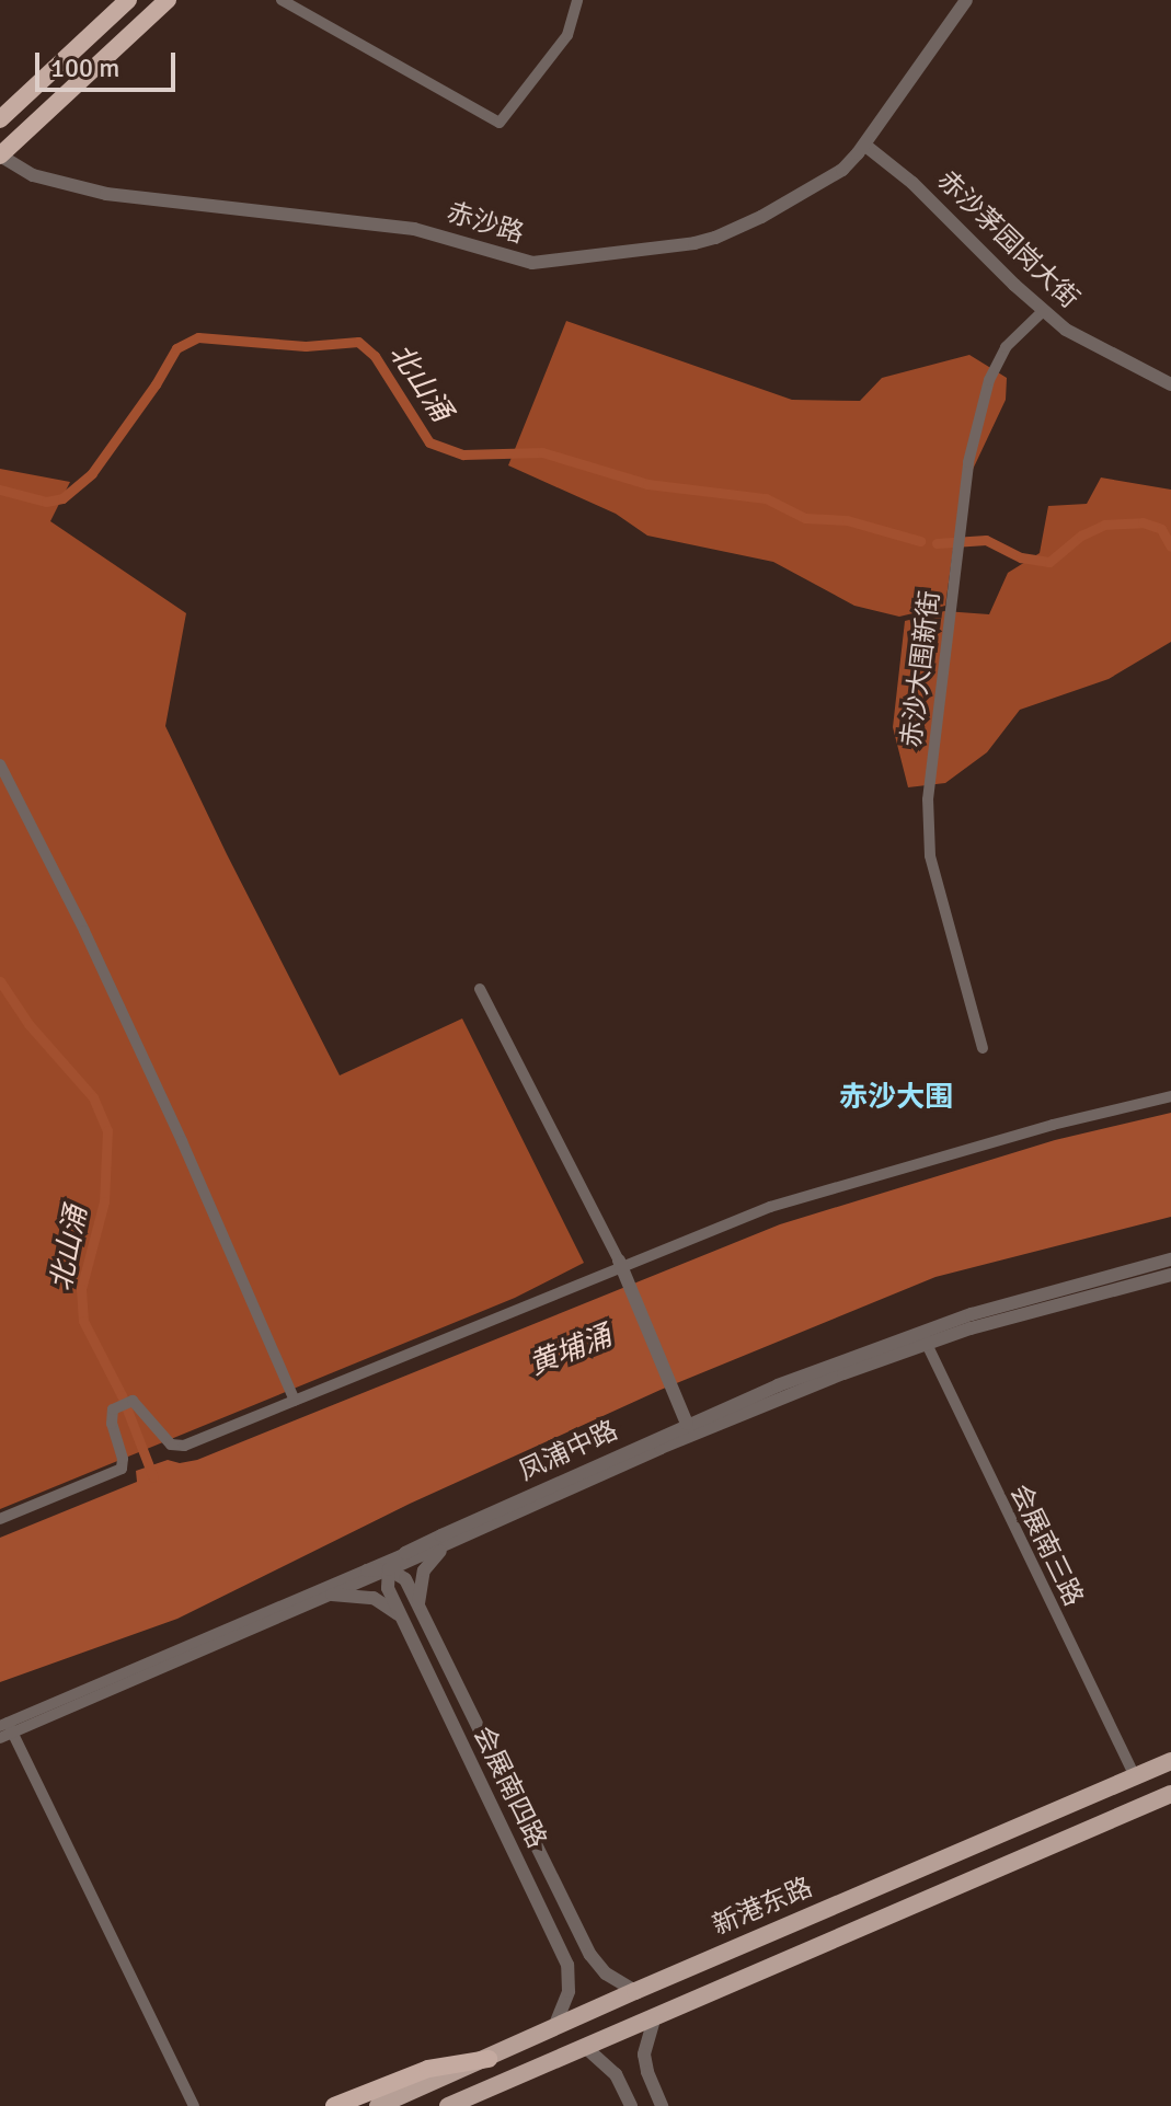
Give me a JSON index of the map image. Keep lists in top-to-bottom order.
{
  "streets": {
    "main road": ["新港东路"],
    "street": [
      "赤沙路",
      "赤沙茅园岗大街",
      "赤沙大围新街",
      "凤浦中路",
      "会展南三路",
      "会展南四路"
    ]
  },
  "crossings": [
    ["赤沙路", "赤沙茅园岗大街"],
    ["赤沙茅园岗大街", "赤沙大围新街"],
    ["凤浦中路", "会展南三路"],
    ["凤浦中路", "会展南四路"],
    ["会展南三路", "新港东路"],
    ["会展南四路", "新港东路"]
  ],
  "districts": ["赤沙大围"],
  "water": ["北山涌", "黄埔涌"],
  "scale_bar": "100 m"
}
